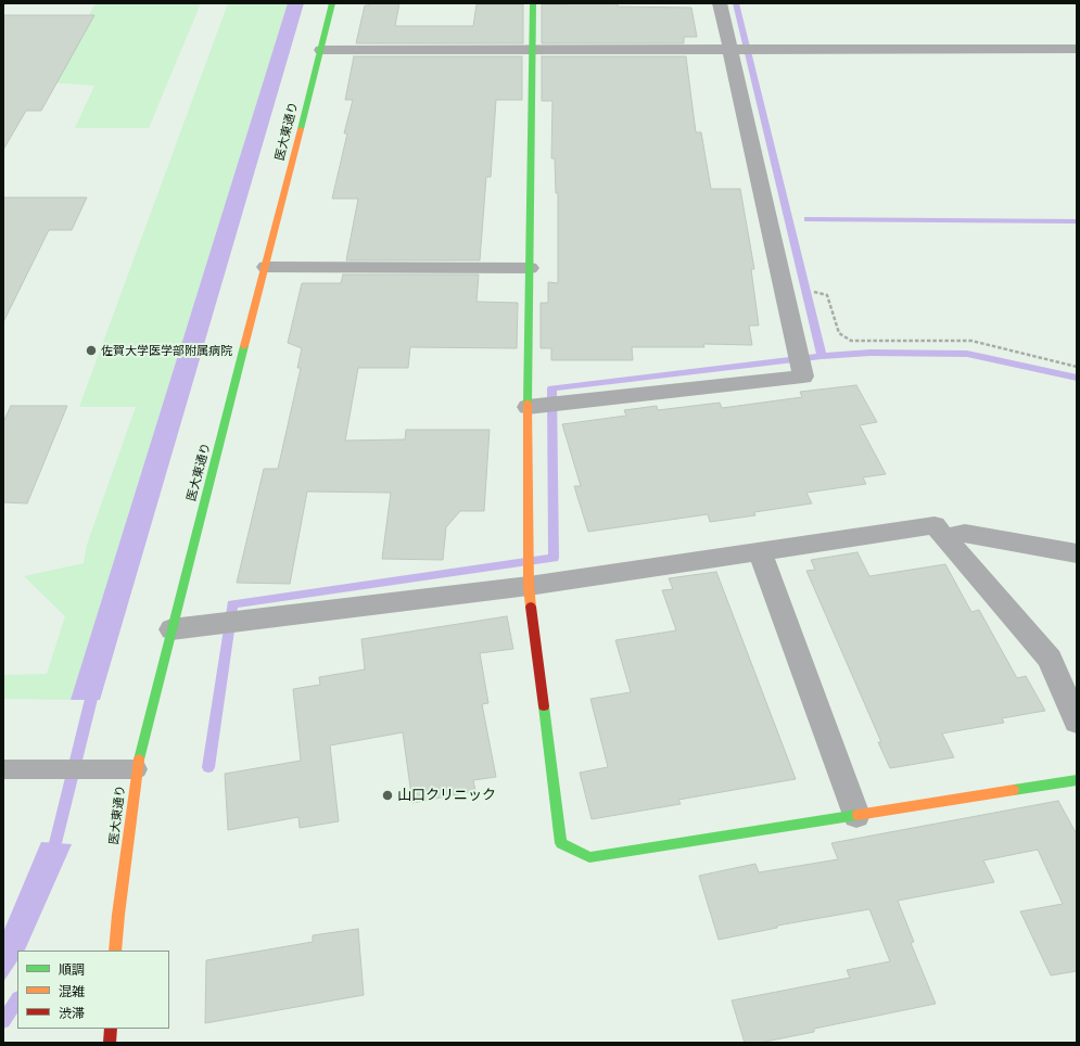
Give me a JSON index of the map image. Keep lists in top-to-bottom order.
{
  "streets": {
    "street": ["医大東通り"]
  },
  "places": ["佐賀大学医学部附属病院", "山口クリニック"],
  "legend": ["順調", "混雑", "渋滞"]
}
